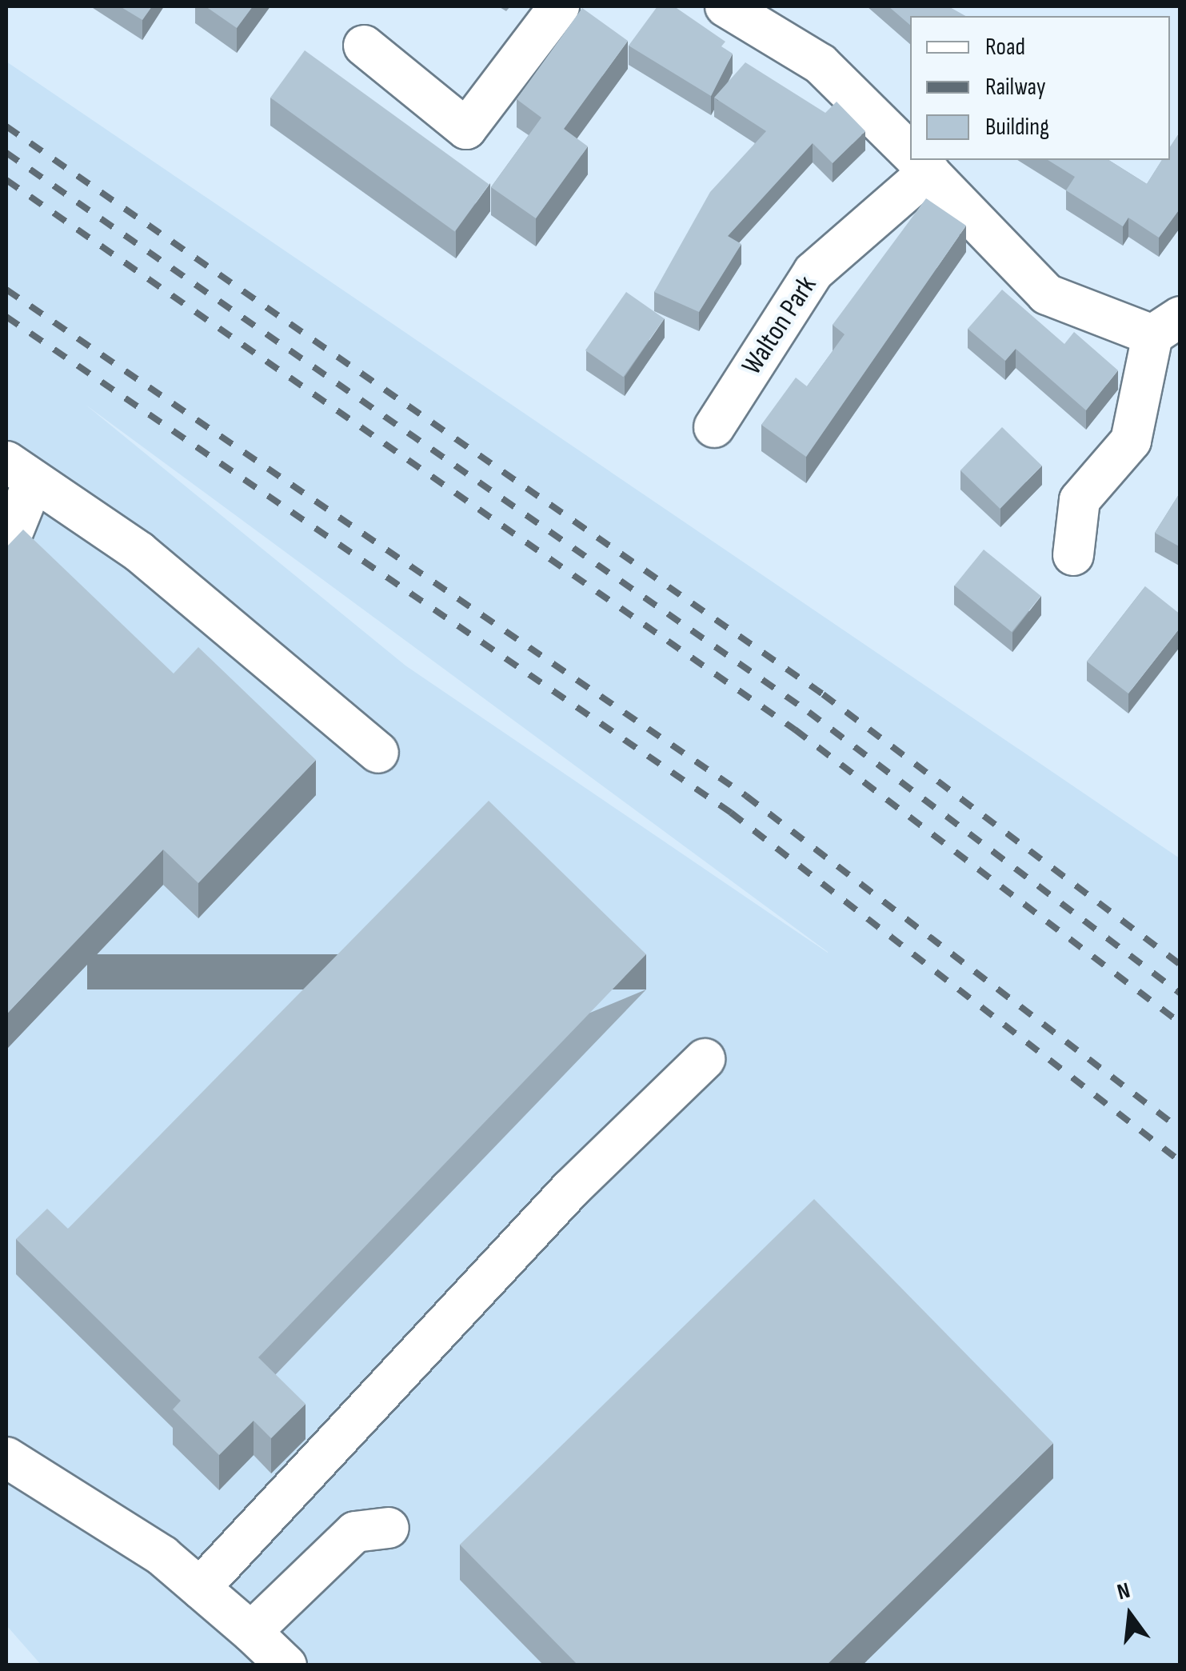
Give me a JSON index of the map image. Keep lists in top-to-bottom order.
{
  "streets": {
    "street": ["Walton Park"]
  },
  "legend": ["Road", "Railway", "Building"],
  "north": "top"
}
